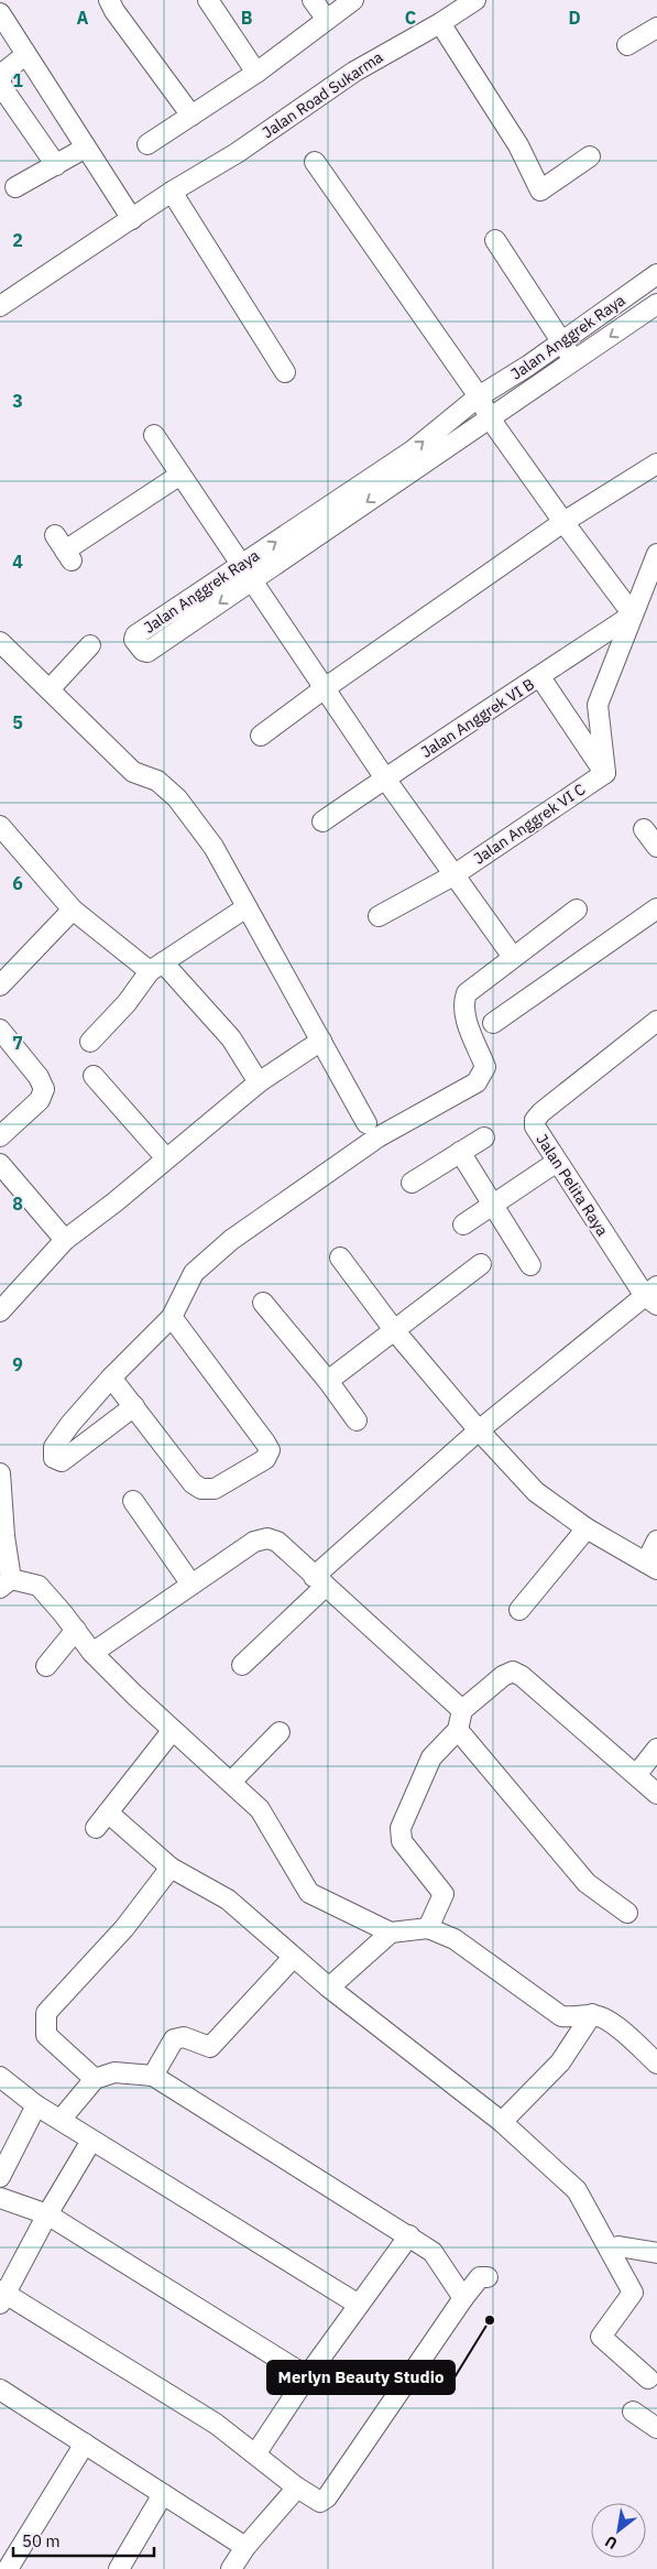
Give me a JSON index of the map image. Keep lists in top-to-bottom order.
{
  "streets": {
    "street": [
      "Jalan Road Sukarma",
      "Jalan Anggrek Raya",
      "Jalan Anggrek VI B",
      "Jalan Anggrek VI C",
      "Jalan Pelita Raya"
    ]
  },
  "places": ["Merlyn Beauty Studio"],
  "scale_bar": "50 m",
  "north": "bottom left",
  "grid": {
    "columns": [
      "A",
      "B",
      "C",
      "D"
    ],
    "rows": [
      "1",
      "2",
      "3",
      "4",
      "5",
      "6",
      "7",
      "8",
      "9"
    ]
  }
}
